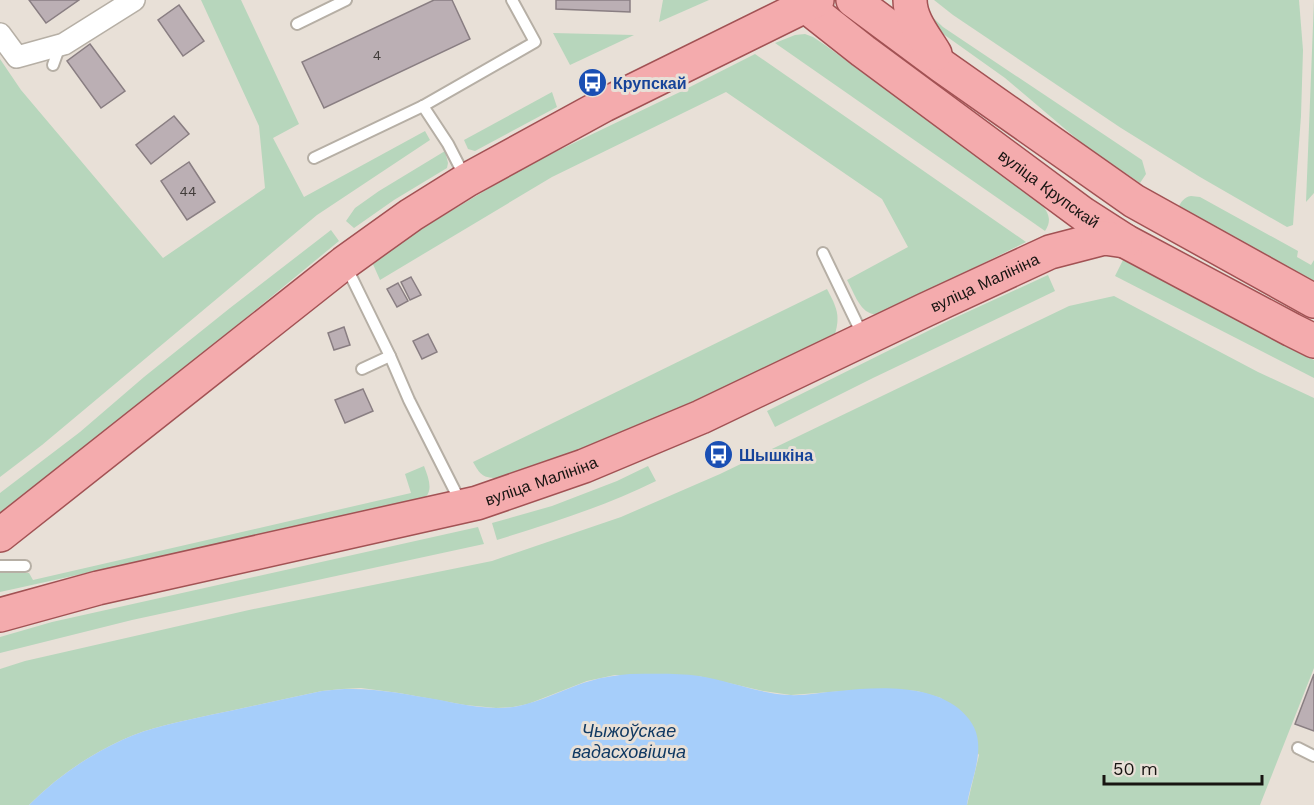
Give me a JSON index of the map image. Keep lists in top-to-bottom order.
{
  "streets": {
    "main road": ["вуліца Крупскай", "вуліца Малініна"]
  },
  "crossings": [
    ["вуліца Крупскай", "вуліца Малініна"]
  ],
  "water": ["Чыжоўскае вадасховішча"],
  "places": {
    "bus stop": ["Крупскай", "Шышкіна"]
  },
  "house_numbers": ["4", "44"],
  "scale_bar": "50 m"
}
